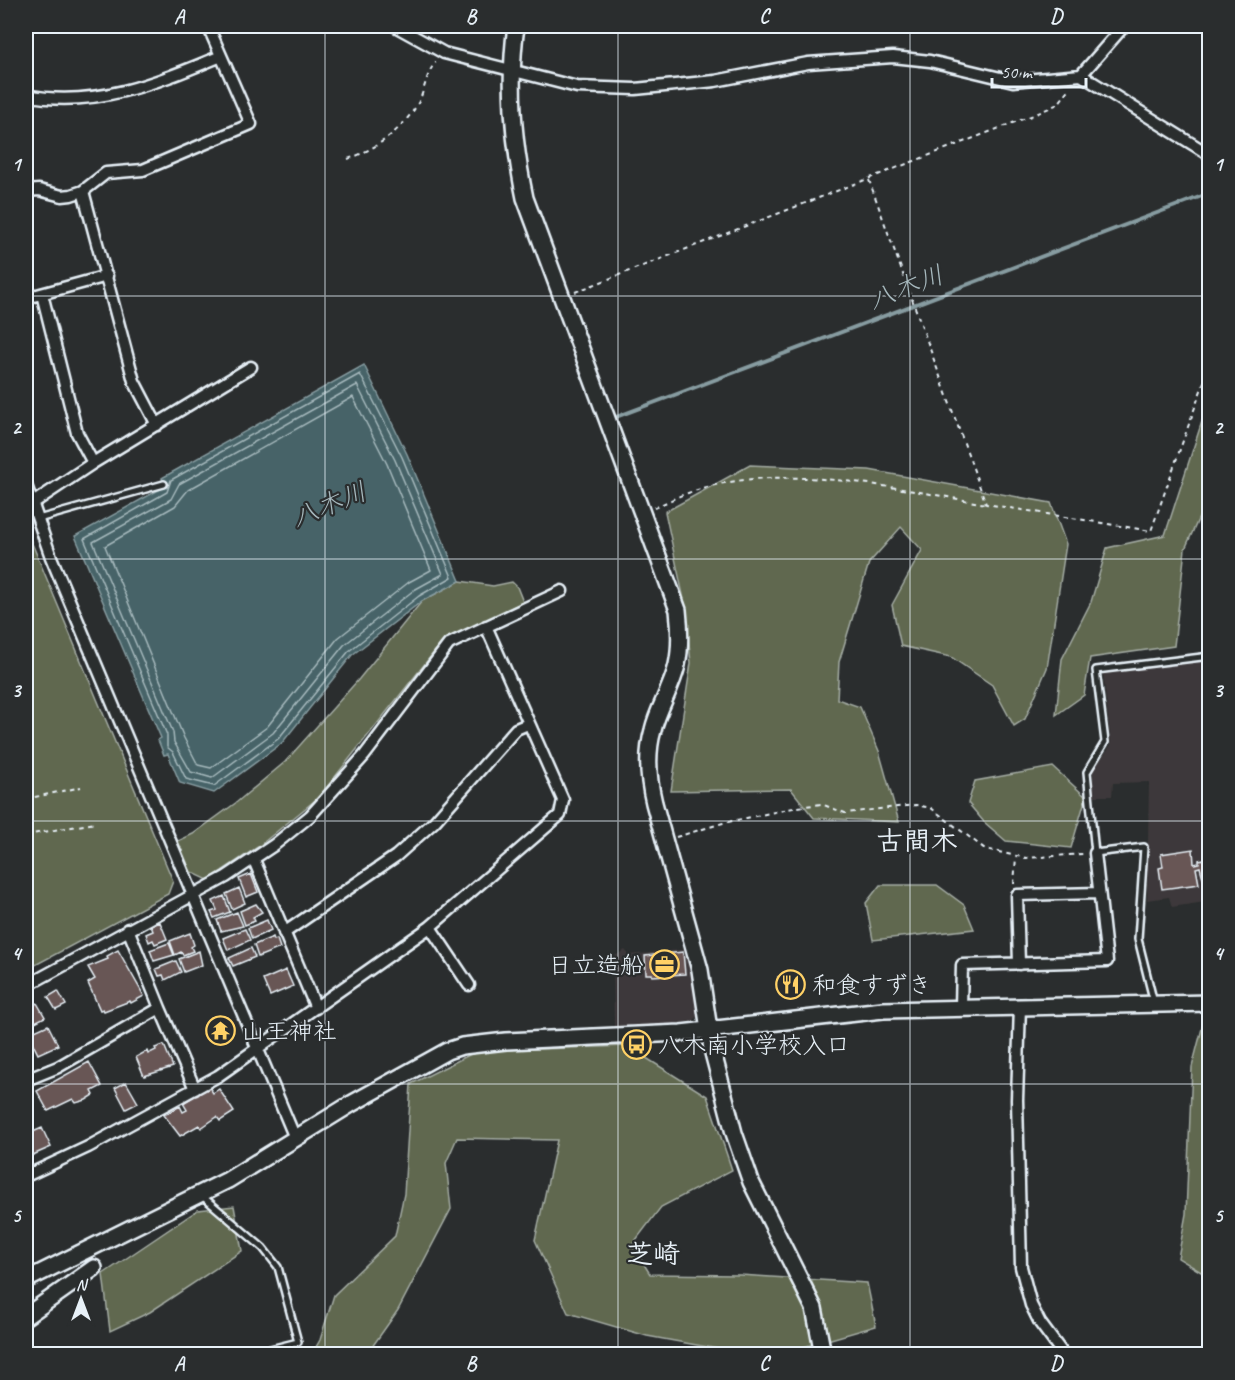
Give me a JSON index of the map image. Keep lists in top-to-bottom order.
{
  "districts": ["古間木", "芝崎"],
  "water": ["八木川"],
  "places": {
    "office": ["日立造船"],
    "restaurant": ["和食すずき"],
    "temple": ["山王神社"],
    "bus stop": ["八木南小学校入口"]
  },
  "scale_bar": "50 m",
  "north": "top",
  "grid": {
    "columns": [
      "A",
      "B",
      "C",
      "D"
    ],
    "rows": [
      "1",
      "2",
      "3",
      "4",
      "5"
    ]
  }
}
